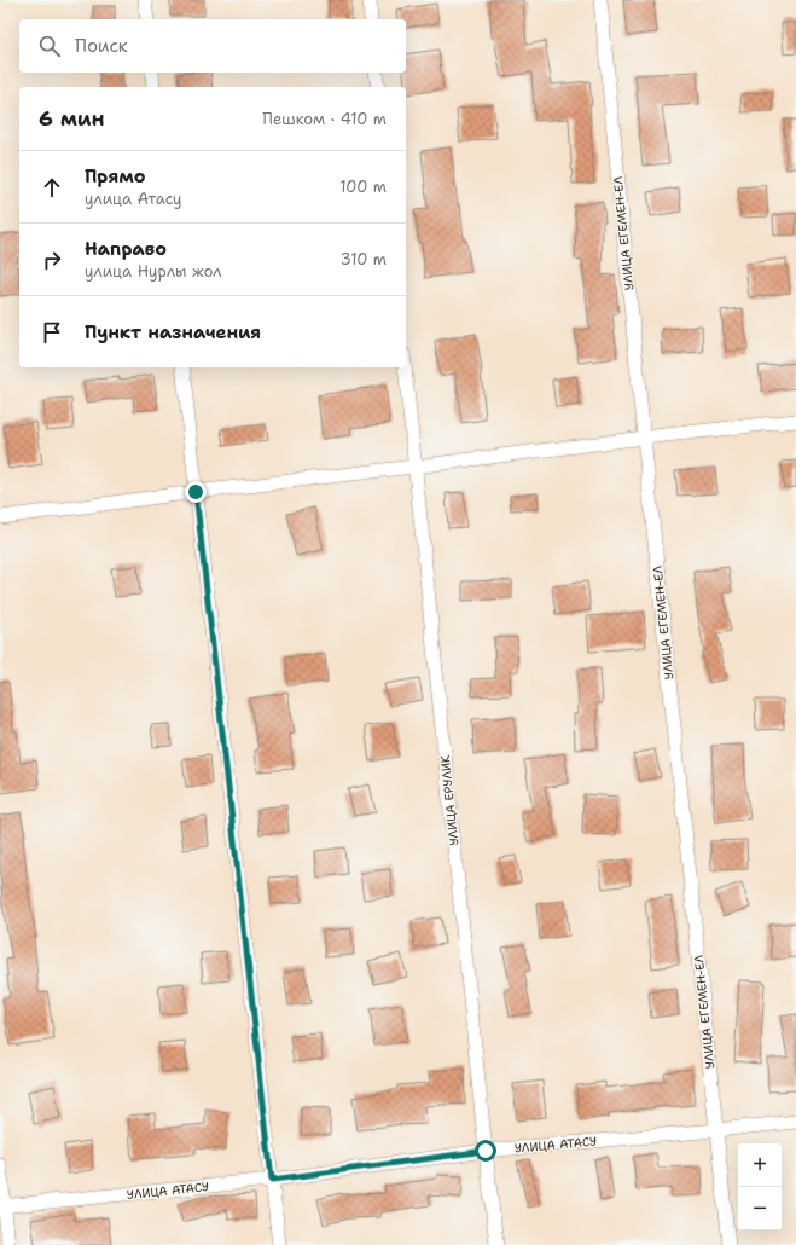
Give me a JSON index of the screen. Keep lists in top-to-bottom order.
{
  "streets": {
    "street": ["УЛИЦА ЕГЕМЕН-ЕЛ", "УЛИЦА ЕРУЛИК", "УЛИЦА АТАСУ"]
  },
  "crossings": [
    ["УЛИЦА ЕГЕМЕН-ЕЛ", "УЛИЦА АТАСУ"],
    ["УЛИЦА ЕРУЛИК", "УЛИЦА АТАСУ"]
  ],
  "page": {
    "search": "Поиск",
    "heading": ["6 мин", "Пешком · 410 m"],
    "list": [
      ["Прямо", "улица Атасу", "100 m"],
      ["Направо", "улица Нурлы жол", "310 m"],
      "Пункт назначения"
    ],
    "map_buttons": ["+", "−"]
  }
}
